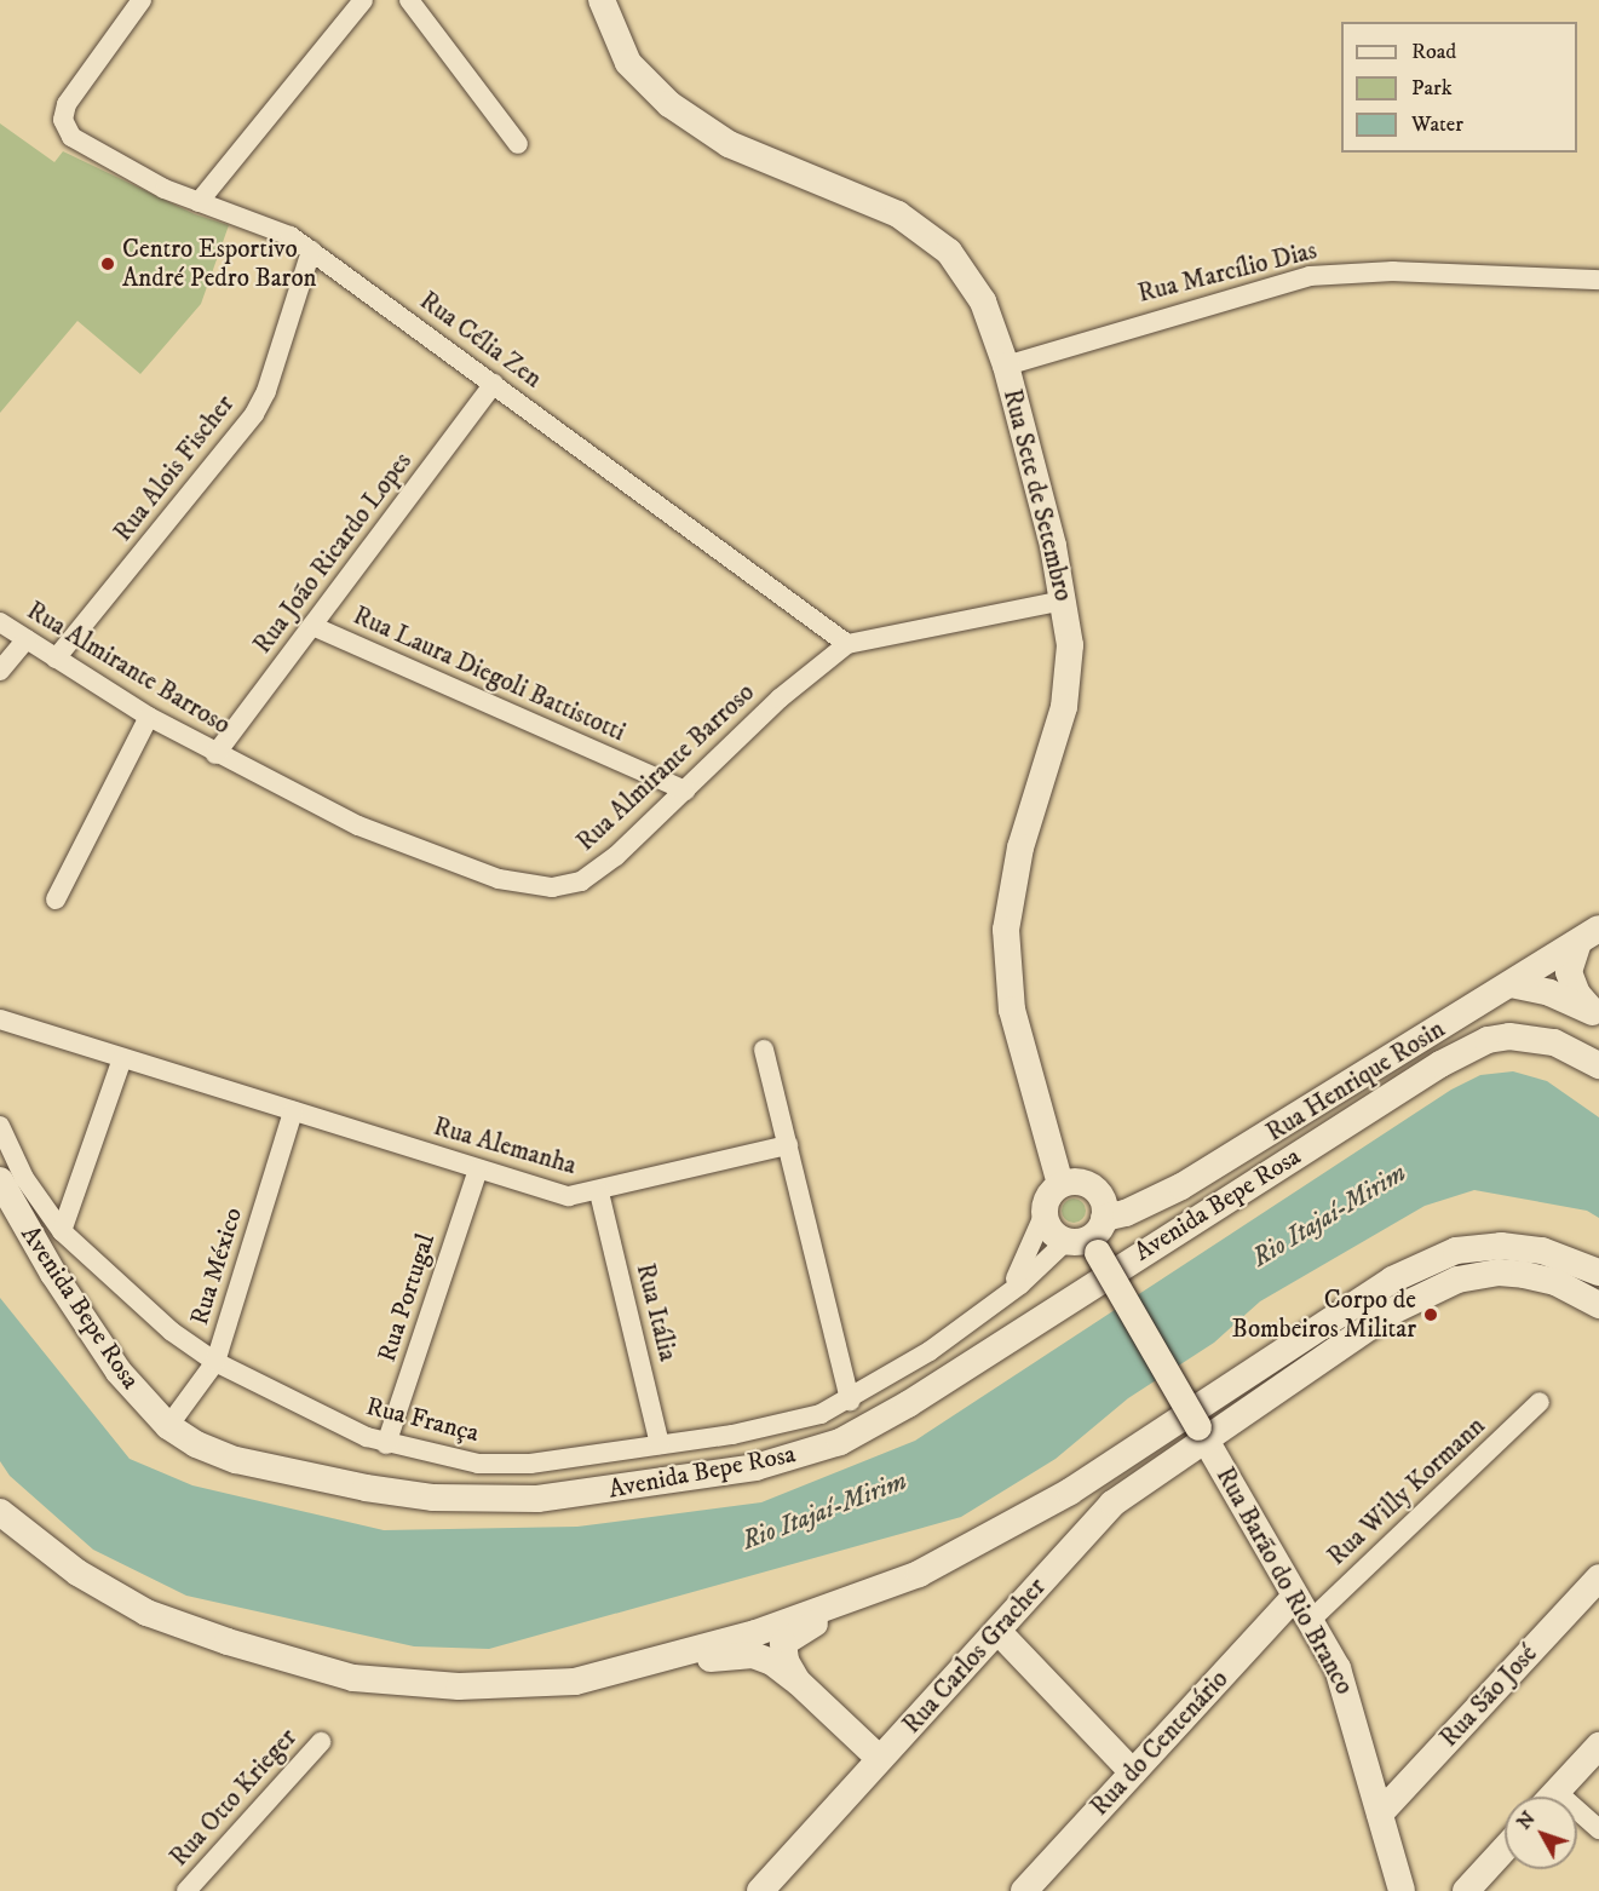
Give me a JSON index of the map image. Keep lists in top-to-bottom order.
{
  "streets": {
    "main road": [
      "Rua Sete de Setembro",
      "Rua Henrique Rosin",
      "Avenida Bepe Rosa",
      "Rua Barão do Rio Branco",
      "Rua Carlos Gracher",
      "Rua São José",
      "Rua do Centenário"
    ],
    "street": [
      "Rua Marcílio Dias",
      "Rua Célia Zen",
      "Rua Alois Fischer",
      "Rua João Ricardo Lopes",
      "Rua Almirante Barroso",
      "Rua Laura Diegoli Battistotti",
      "Rua Alemanha",
      "Rua México",
      "Rua Portugal",
      "Rua Itália",
      "Rua França",
      "Rua Willy Kormann",
      "Rua Otto Krieger"
    ]
  },
  "crossings": [
    ["Rua Marcílio Dias", "Rua Sete de Setembro"],
    ["Rua Célia Zen", "Rua Alois Fischer"],
    ["Rua Célia Zen", "Rua João Ricardo Lopes"],
    ["Rua Célia Zen", "Rua Almirante Barroso"],
    ["Rua Alois Fischer", "Rua Almirante Barroso"],
    ["Rua Sete de Setembro", "Rua Almirante Barroso"],
    ["Rua Sete de Setembro", "Rua Henrique Rosin"],
    ["Rua Sete de Setembro", "Rua França"],
    ["Rua Sete de Setembro", "Rua Barão do Rio Branco"],
    ["Rua João Ricardo Lopes", "Rua Almirante Barroso"],
    ["Rua João Ricardo Lopes", "Rua Laura Diegoli Battistotti"],
    ["Rua Almirante Barroso", "Rua Laura Diegoli Battistotti"],
    ["Rua Henrique Rosin", "Rua França"],
    ["Rua Henrique Rosin", "Rua Barão do Rio Branco"],
    ["Rua Alemanha", "Rua México"],
    ["Rua Alemanha", "Rua Portugal"],
    ["Rua Alemanha", "Rua Itália"],
    ["Avenida Bepe Rosa", "Rua México"],
    ["Rua México", "Rua França"],
    ["Rua Portugal", "Rua França"],
    ["Rua Itália", "Rua França"],
    ["Rua França", "Rua Barão do Rio Branco"],
    ["Rua Willy Kormann", "Rua Barão do Rio Branco"],
    ["Rua Barão do Rio Branco", "Rua Carlos Gracher"],
    ["Rua Barão do Rio Branco", "Rua São José"],
    ["Rua Barão do Rio Branco", "Rua do Centenário"]
  ],
  "water": ["Rio Itajaí-Mirim"],
  "places": ["Centro Esportivo André Pedro Baron", "Corpo de Bombeiros Militar"],
  "legend": ["Road", "Park", "Water"],
  "north": "top left"
}
